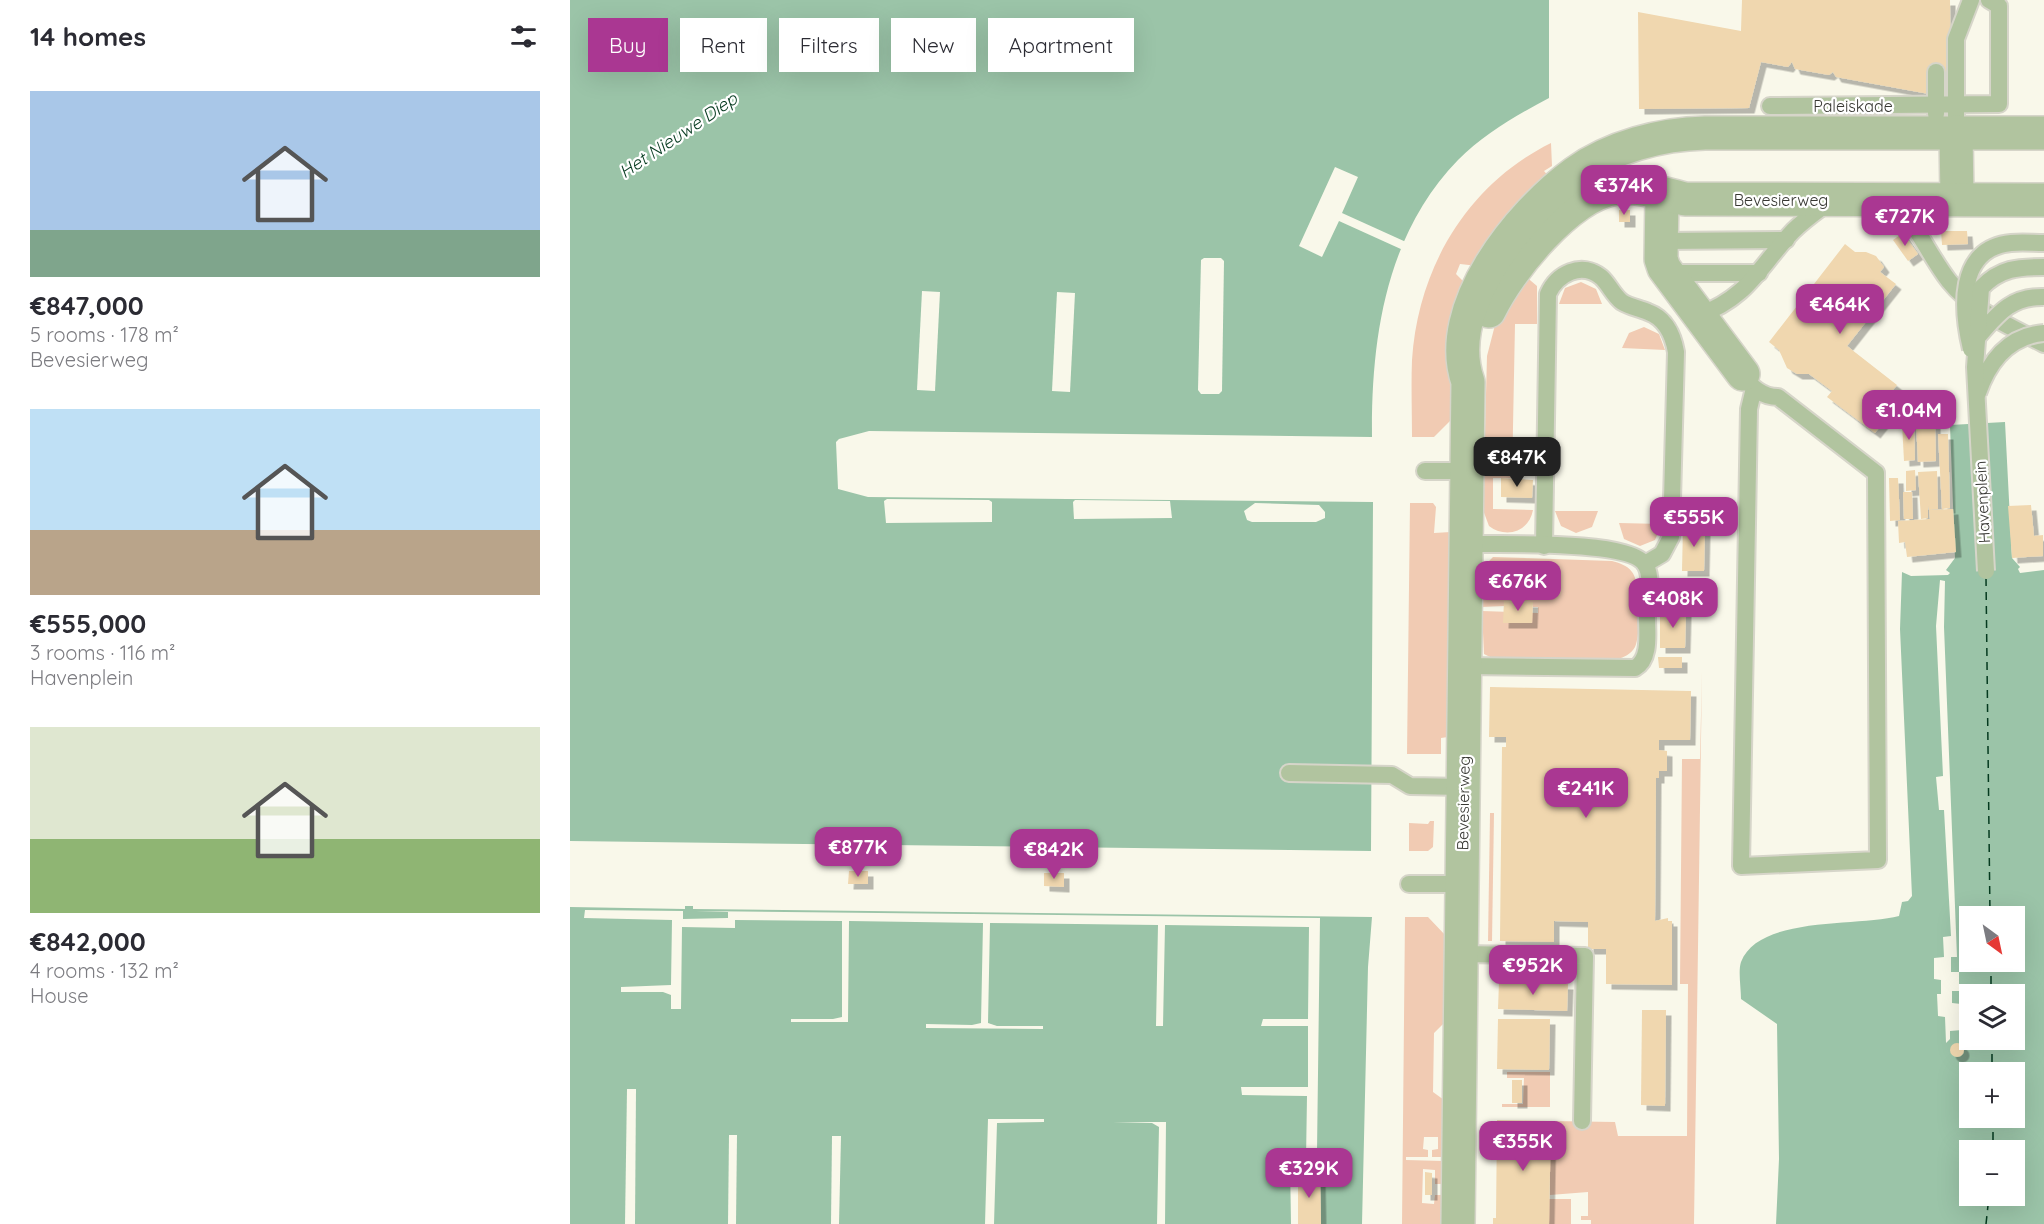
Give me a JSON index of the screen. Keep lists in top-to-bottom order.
{
  "streets": {
    "street": ["Bevesierweg"],
    "lane": ["Paleiskade", "Havenplein"]
  },
  "crossings": [
    ["Paleiskade", "Bevesierweg"]
  ],
  "water": ["Het Nieuwe Diep"],
  "north": "bottom right",
  "page": {
    "heading": "14 homes",
    "chip": [
      "Buy",
      "Rent",
      "Filters",
      "New",
      "Apartment"
    ],
    "list": [
      {
        "name": "€847,000",
        "note": "5 rooms · 178 m² · Bevesierweg"
      },
      {
        "name": "€555,000",
        "note": "3 rooms · 116 m² · Havenplein"
      },
      {
        "name": "€842,000",
        "note": "4 rooms · 132 m² · House"
      }
    ],
    "price": [
      "€374K",
      "€727K",
      "€464K",
      "€1.04M",
      "€847K",
      "€555K",
      "€676K",
      "€408K",
      "€241K",
      "€877K",
      "€842K",
      "€952K",
      "€355K",
      "€329K"
    ],
    "map_buttons": ["+", "−"]
  }
}
